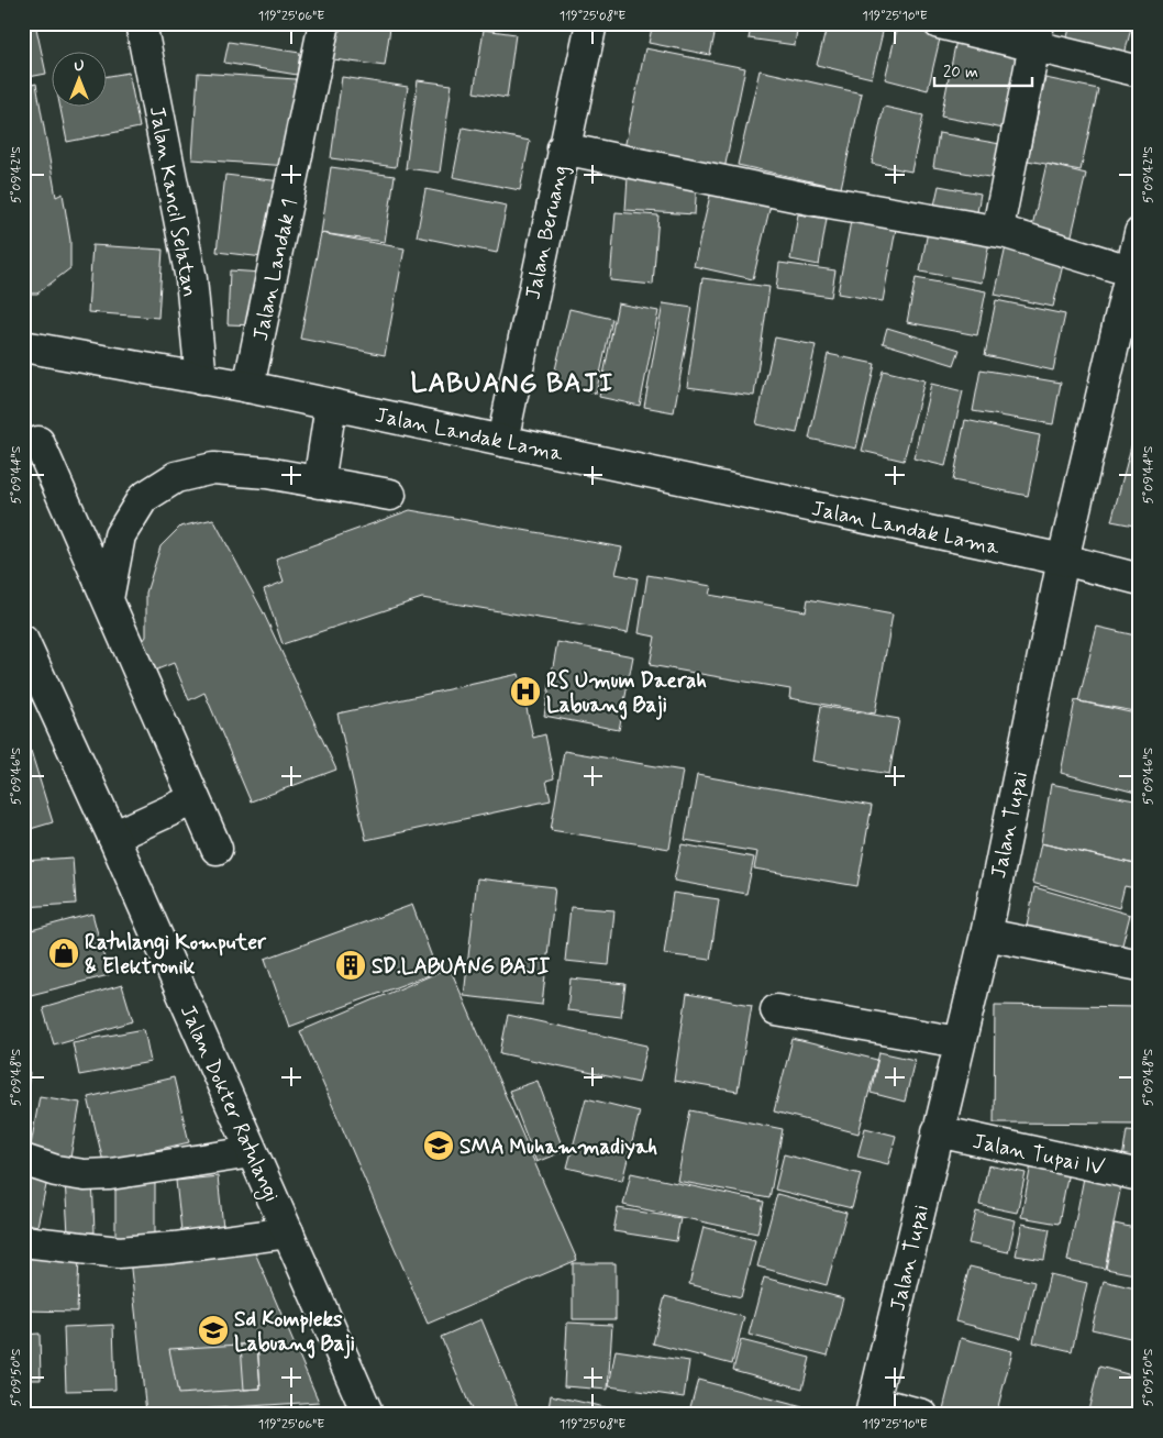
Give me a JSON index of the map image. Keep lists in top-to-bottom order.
{
  "streets": {
    "street": [
      "Jalan Kancil Selatan",
      "Jalan Beruang",
      "Jalan Landak 1",
      "Jalan Landak Lama",
      "Jalan Tupai",
      "Jalan Dokter Ratulangi",
      "Jalan Tupai IV"
    ]
  },
  "crossings": [
    ["Jalan Kancil Selatan", "Jalan Landak Lama"],
    ["Jalan Beruang", "Jalan Landak Lama"],
    ["Jalan Landak 1", "Jalan Landak Lama"],
    ["Jalan Landak Lama", "Jalan Tupai"],
    ["Jalan Tupai", "Jalan Tupai IV"]
  ],
  "districts": ["LABUANG BAJI"],
  "places": {
    "hospital": ["RS Umum Daerah Labuang Baji"],
    "shop": ["Ratulangi Komputer & Elektronik"],
    "building": ["SD.LABUANG BAJI"],
    "school or university": ["SMA Muhammadiyah", "Sd Kompleks Labuang Baji"]
  },
  "scale_bar": "20 m",
  "north": "top",
  "coordinates": [
    "119°25'06\"E",
    "119°25'08\"E",
    "119°25'10\"E",
    "5°09'42\"S",
    "5°09'44\"S",
    "5°09'46\"S",
    "5°09'48\"S",
    "5°09'50\"S"
  ]
}
